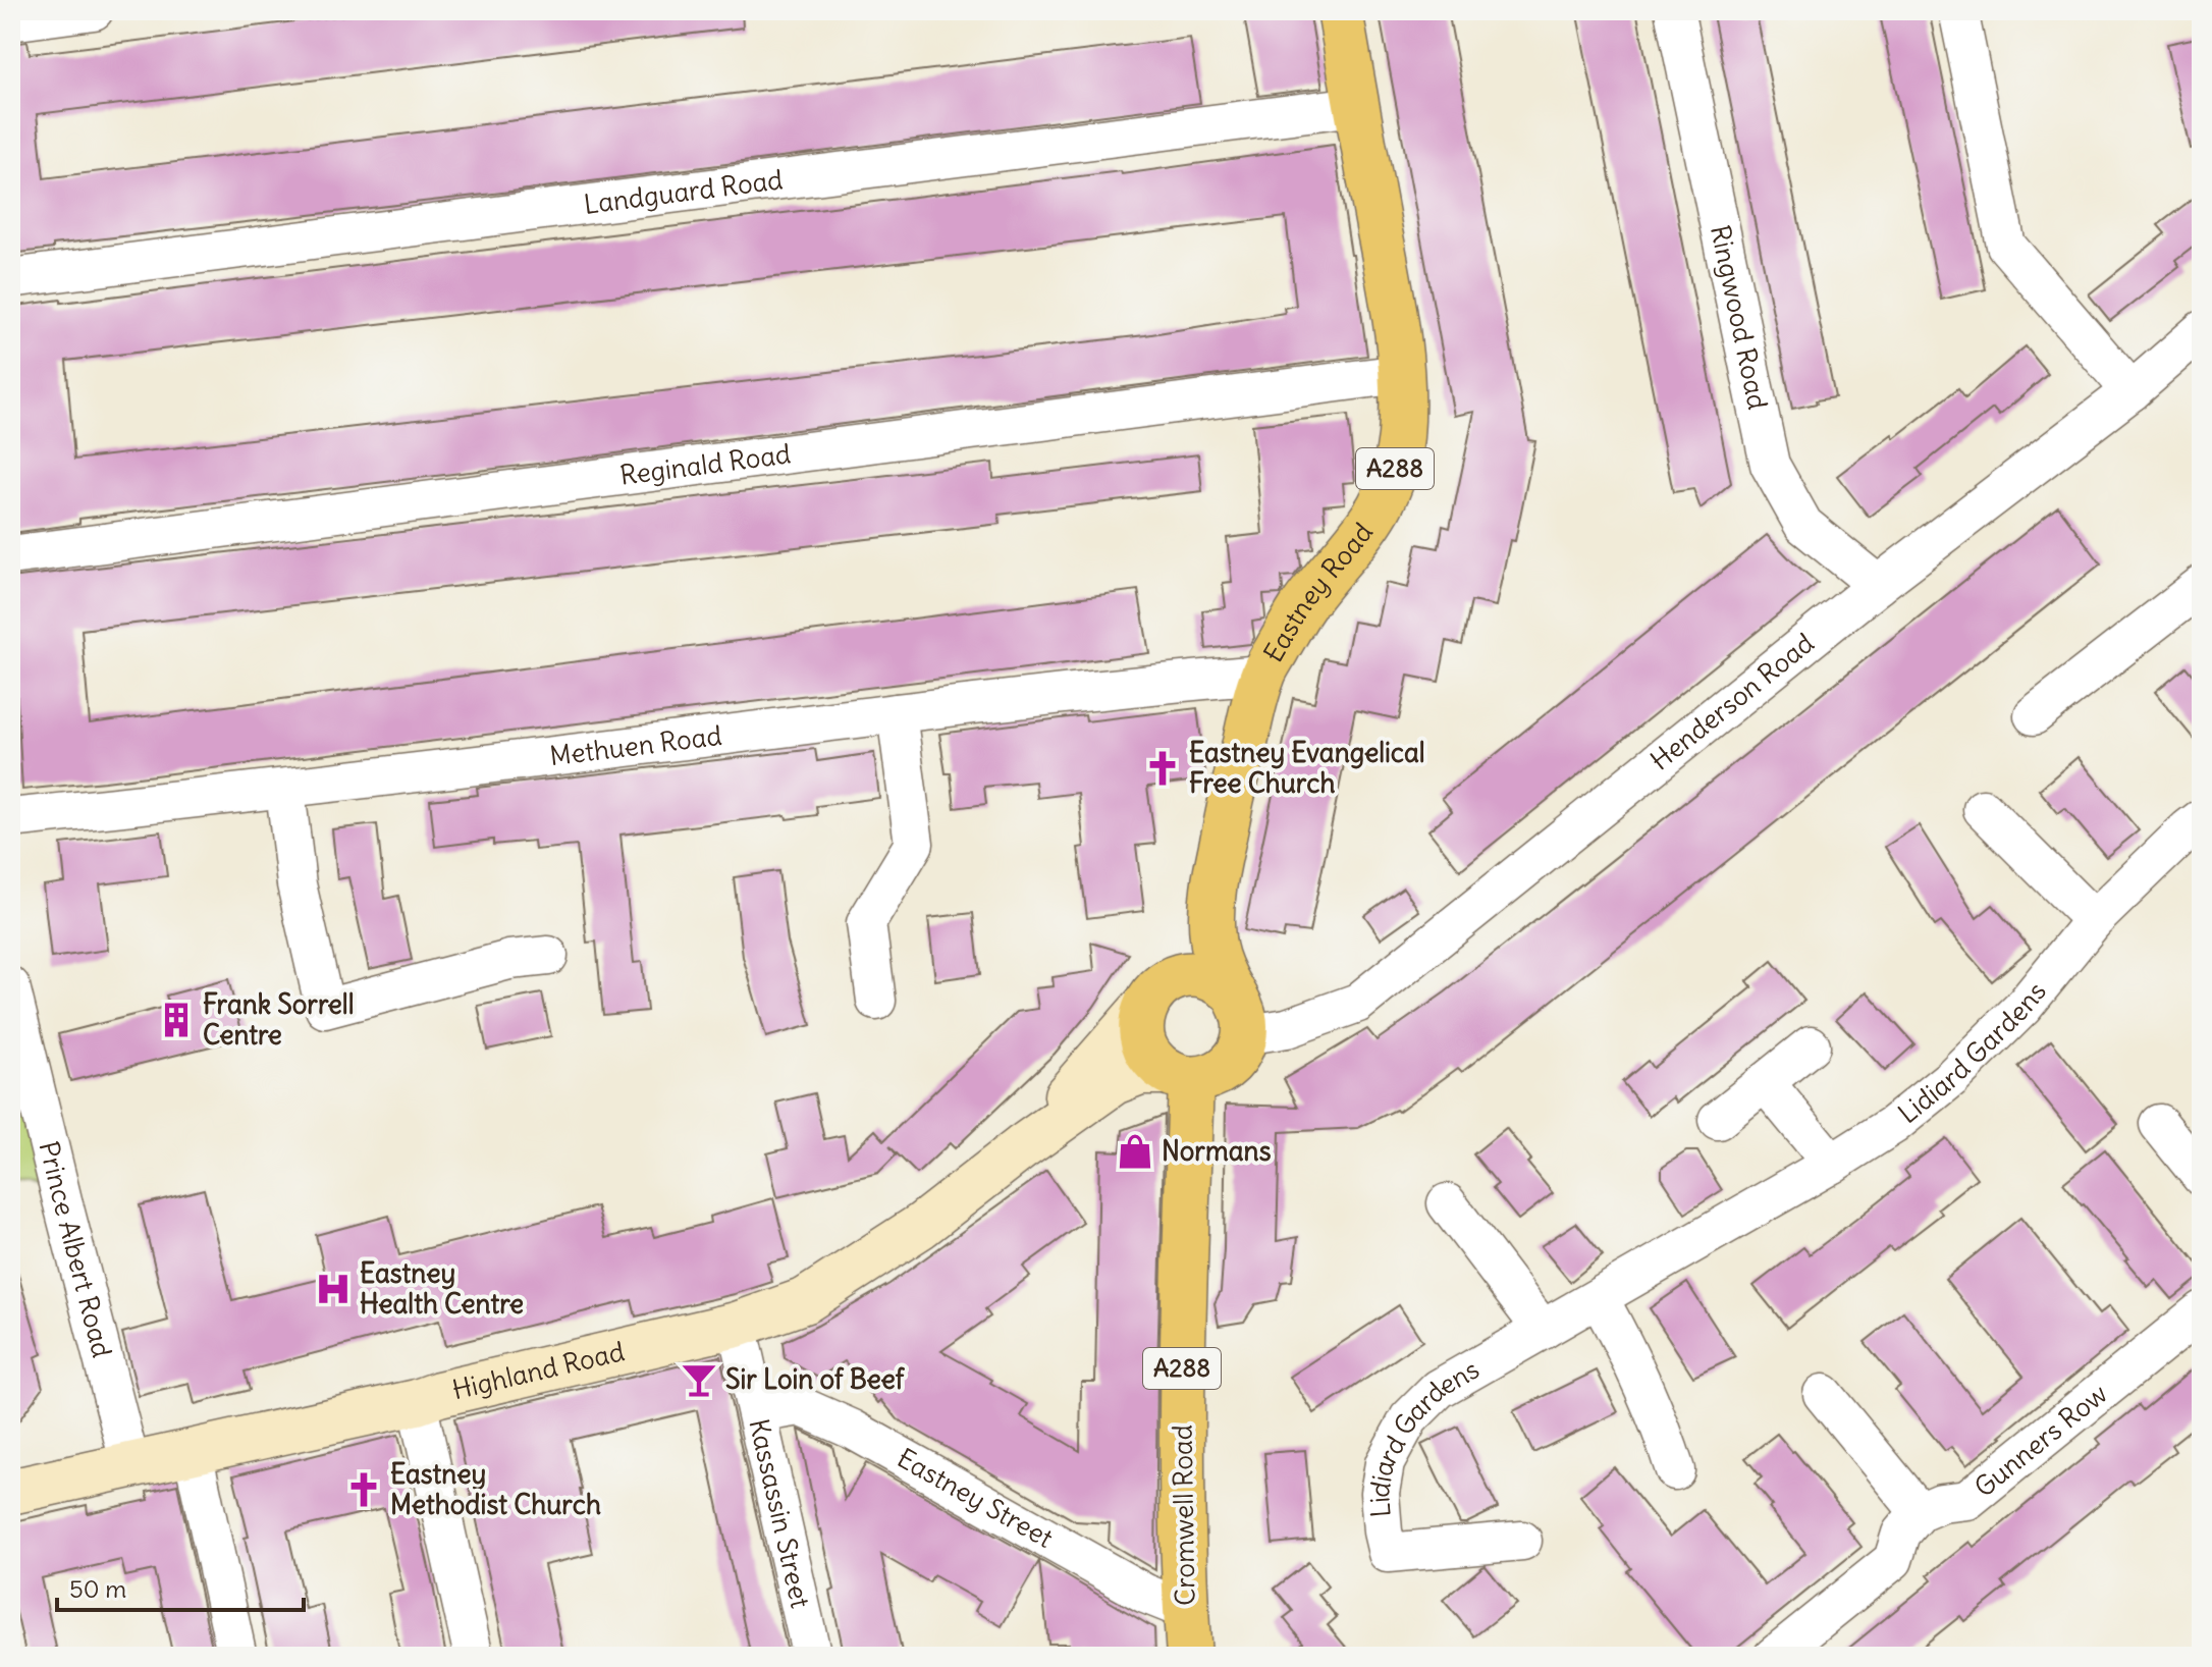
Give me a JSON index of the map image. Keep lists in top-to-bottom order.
{
  "streets": {
    "main road": [
      "A288",
      "Eastney Road",
      "Highland Road",
      "Cromwell Road"
    ],
    "street": [
      "Landguard Road",
      "Ringwood Road",
      "Reginald Road",
      "Henderson Road",
      "Methuen Road",
      "Lidiard Gardens",
      "Prince Albert Road",
      "Gunners Row",
      "Eastney Street",
      "Kassassin Street"
    ]
  },
  "crossings": [
    ["Landguard Road", "Eastney Road"],
    ["Ringwood Road", "Henderson Road"],
    ["Reginald Road", "Eastney Road"],
    ["A288", "Eastney Road"],
    ["A288", "Henderson Road"],
    ["A288", "Highland Road"],
    ["A288", "Cromwell Road"],
    ["Eastney Road", "Henderson Road"],
    ["Eastney Road", "Methuen Road"],
    ["Eastney Road", "Highland Road"],
    ["Eastney Road", "Cromwell Road"],
    ["Henderson Road", "Highland Road"],
    ["Henderson Road", "Cromwell Road"],
    ["Prince Albert Road", "Highland Road"],
    ["Highland Road", "Kassassin Street"],
    ["Highland Road", "Cromwell Road"],
    ["Eastney Street", "Kassassin Street"],
    ["Eastney Street", "Cromwell Road"]
  ],
  "places": {
    "church": ["Eastney Evangelical Free Church", "Eastney Methodist Church"],
    "building": ["Frank Sorrell Centre"],
    "shop": ["Normans"],
    "hospital": ["Eastney Health Centre"],
    "bar": ["Sir Loin of Beef"]
  },
  "scale_bar": "50 m"
}
